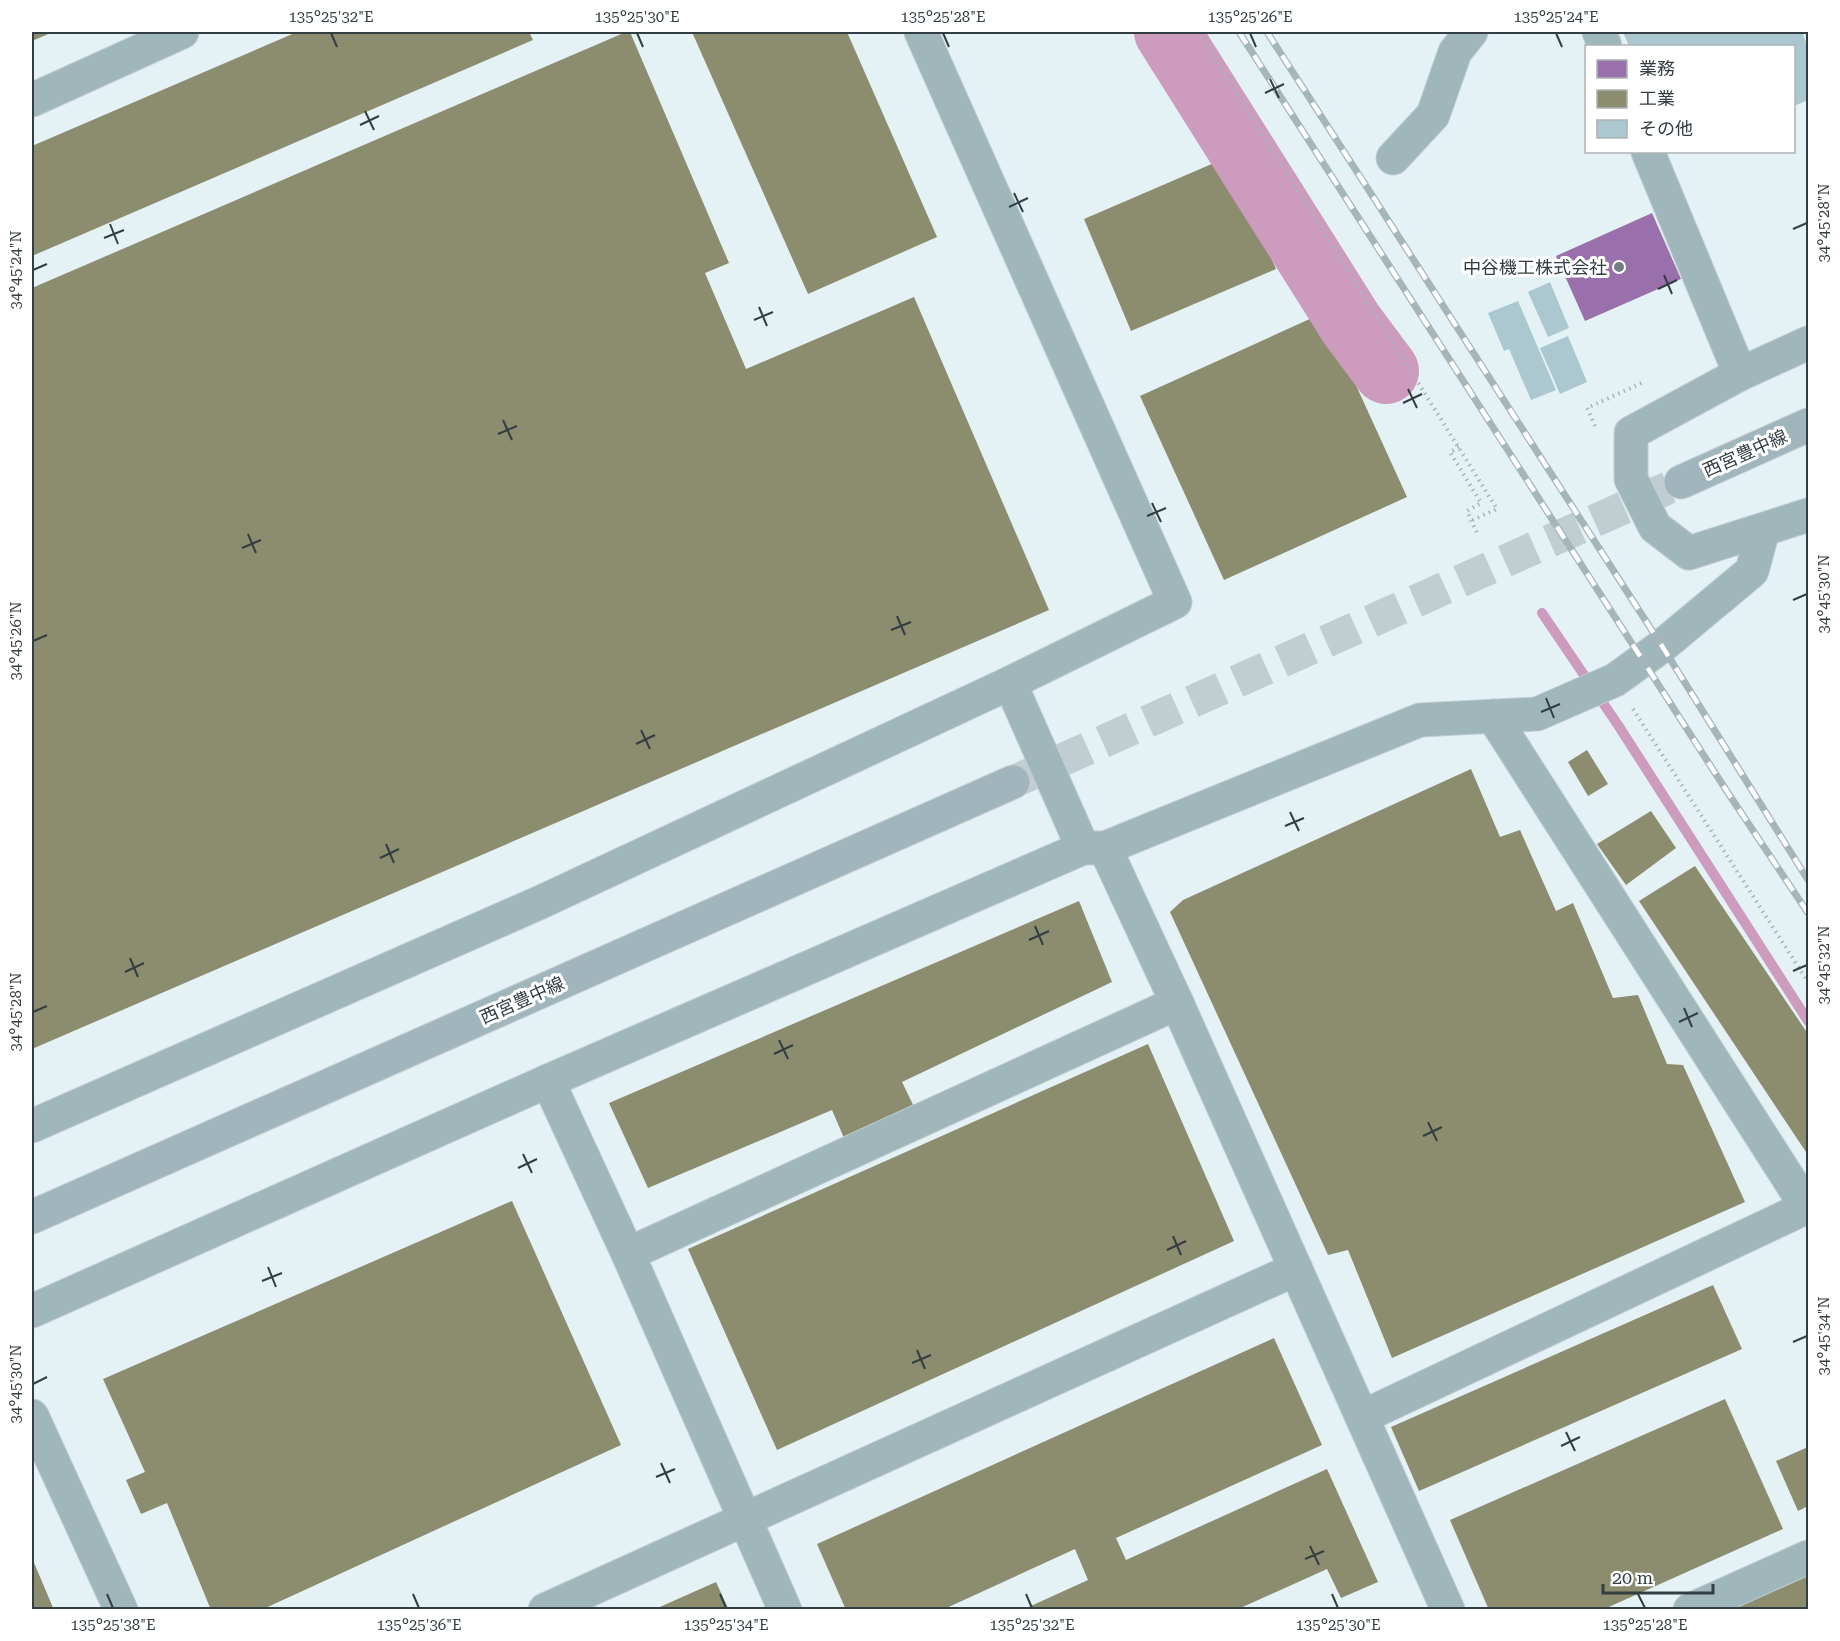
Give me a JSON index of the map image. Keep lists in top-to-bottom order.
{
  "streets": {
    "main road": ["西宮豊中線"]
  },
  "places": ["中谷機工株式会社"],
  "legend": ["業務", "工業", "その他"],
  "scale_bar": "20 m",
  "coordinates": [
    "135°25'32\"E",
    "135°25'30\"E",
    "135°25'28\"E",
    "135°25'26\"E",
    "135°25'24\"E",
    "34°45'28\"N",
    "34°45'24\"N",
    "34°45'30\"N",
    "34°45'26\"N",
    "34°45'32\"N",
    "34°45'34\"N",
    "135°25'38\"E",
    "135°25'36\"E",
    "135°25'34\"E"
  ]
}
